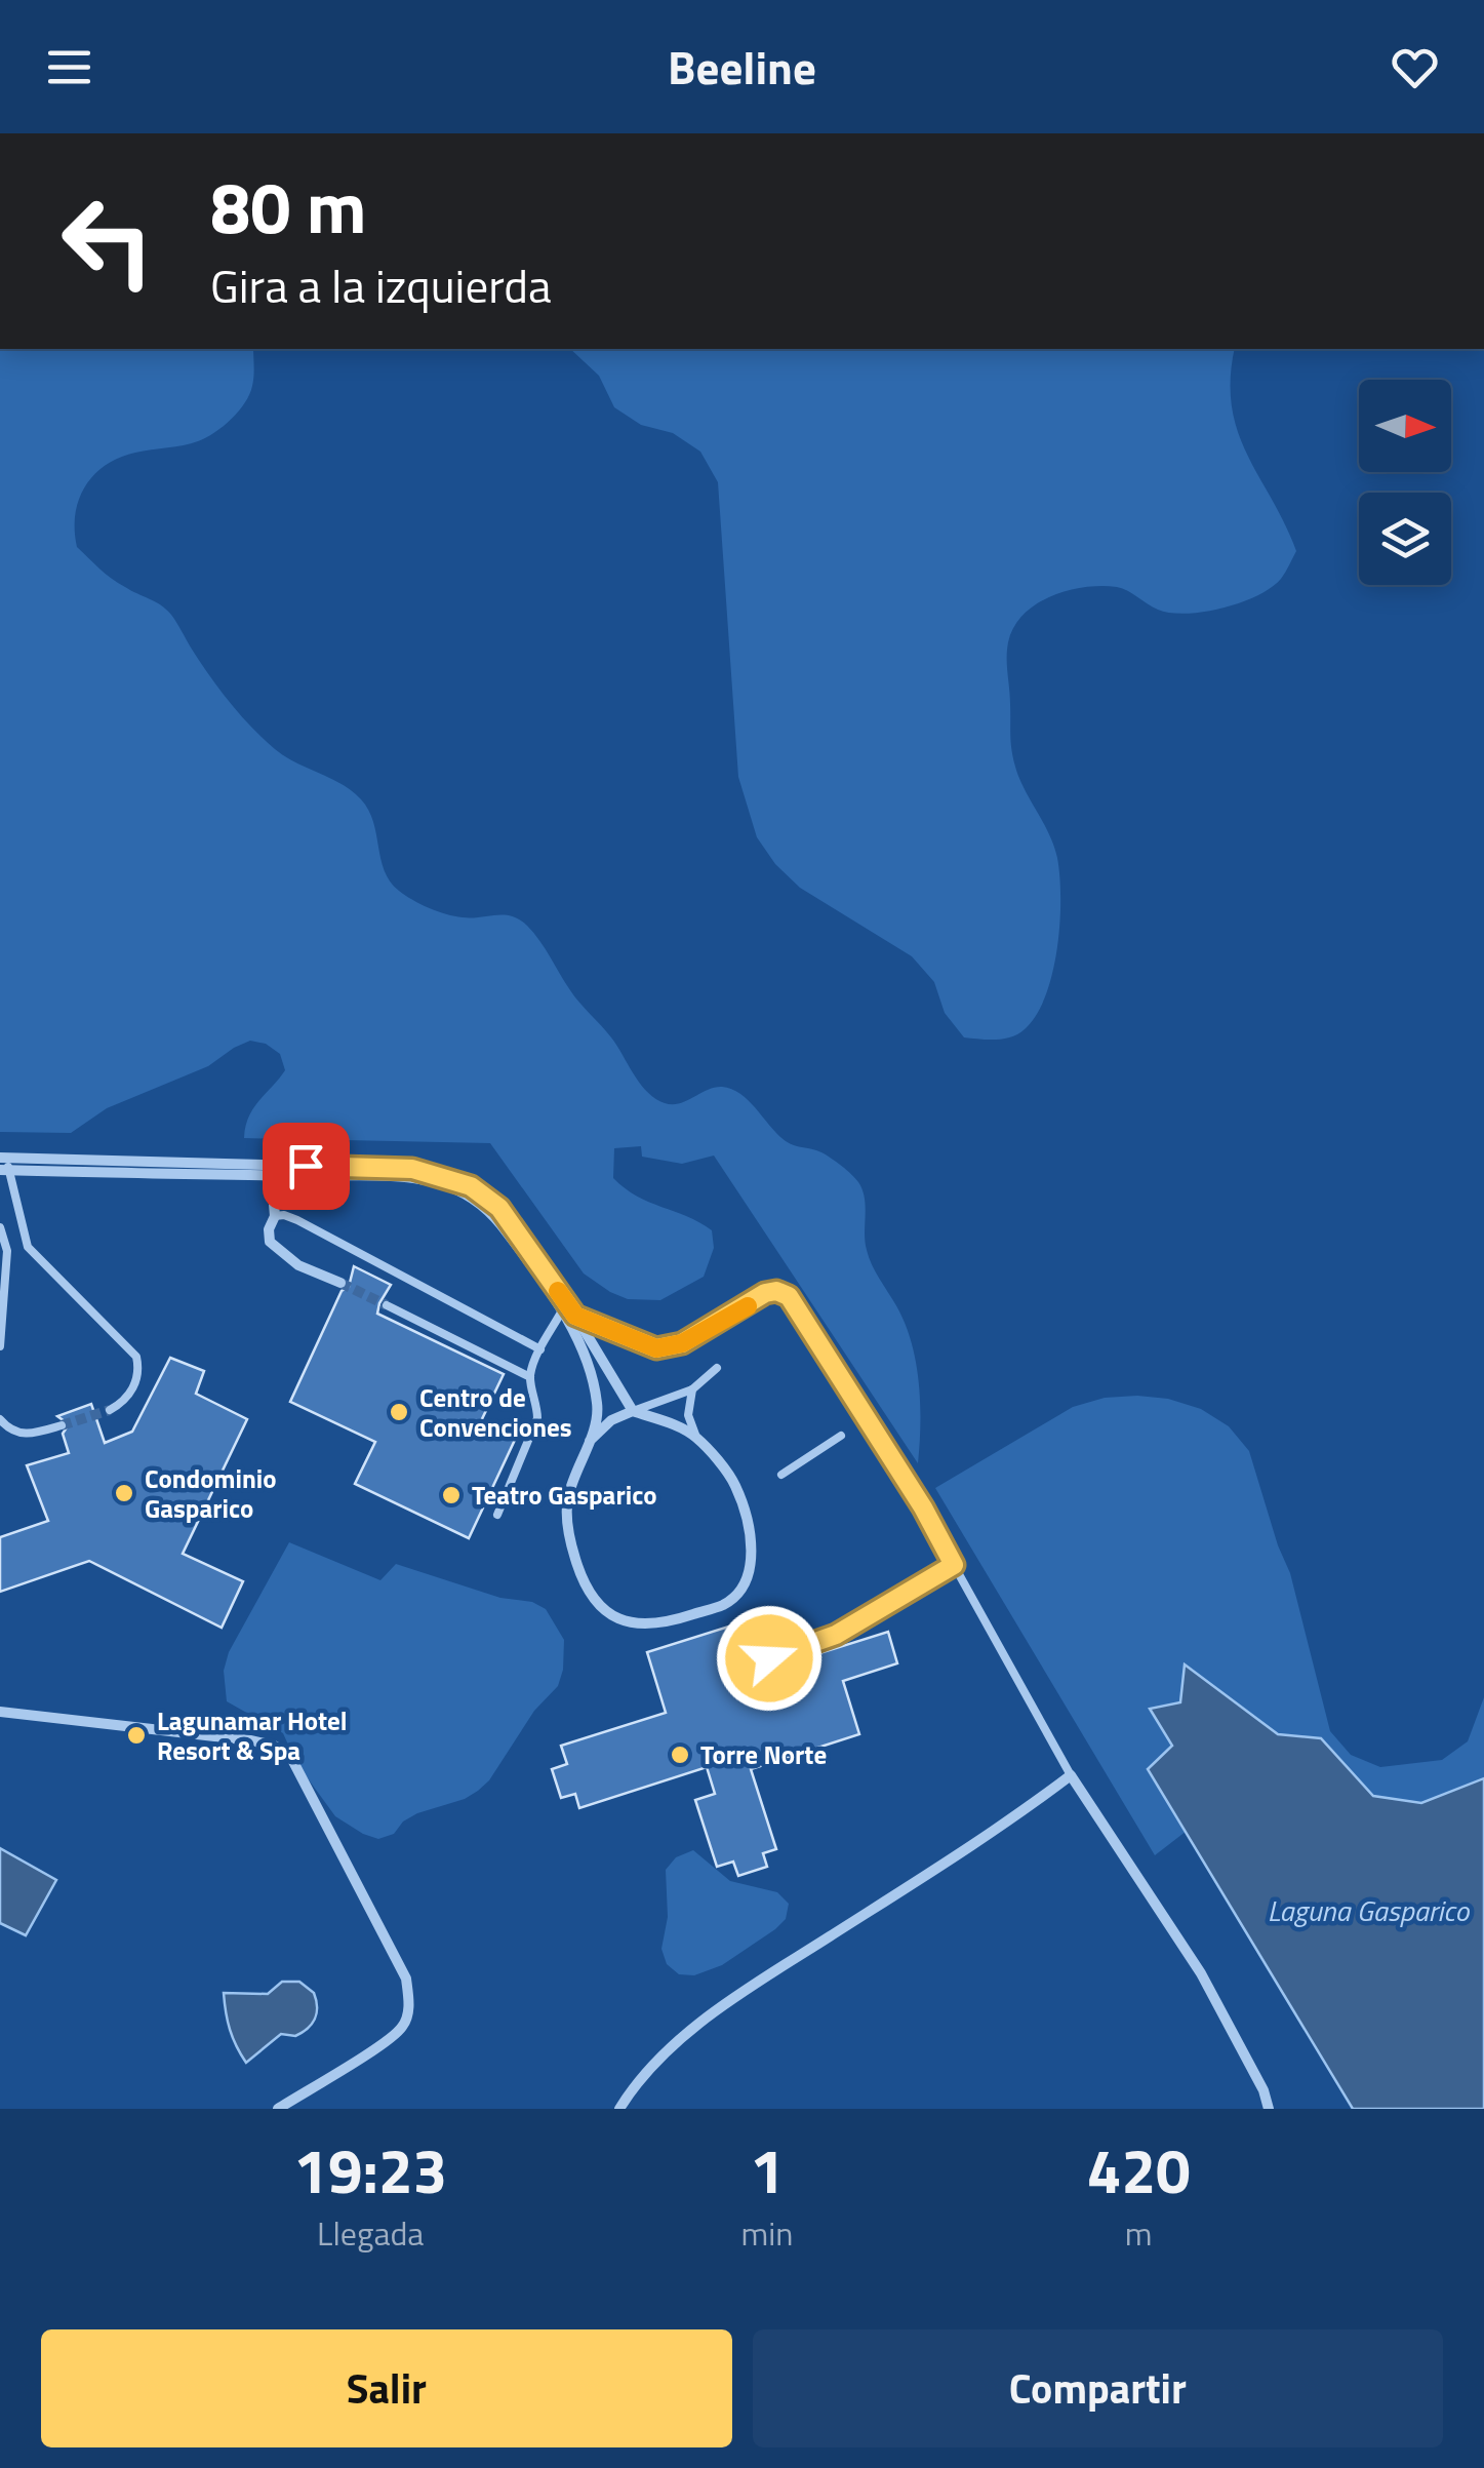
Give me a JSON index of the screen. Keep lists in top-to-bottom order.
{
  "water": ["Laguna Gasparico"],
  "places": [
    "Centro de Convenciones",
    "Condominio Gasparico",
    "Teatro Gasparico",
    "Lagunamar Hotel Resort & Spa",
    "Torre Norte"
  ],
  "north": "right",
  "page": {
    "header": "Beeline",
    "turn": ["80 m", "Gira a la izquierda"],
    "eta": [
      "19:23",
      "Llegada",
      "1",
      "min",
      "420",
      "m"
    ],
    "buttons": ["Salir", "Compartir"]
  }
}
